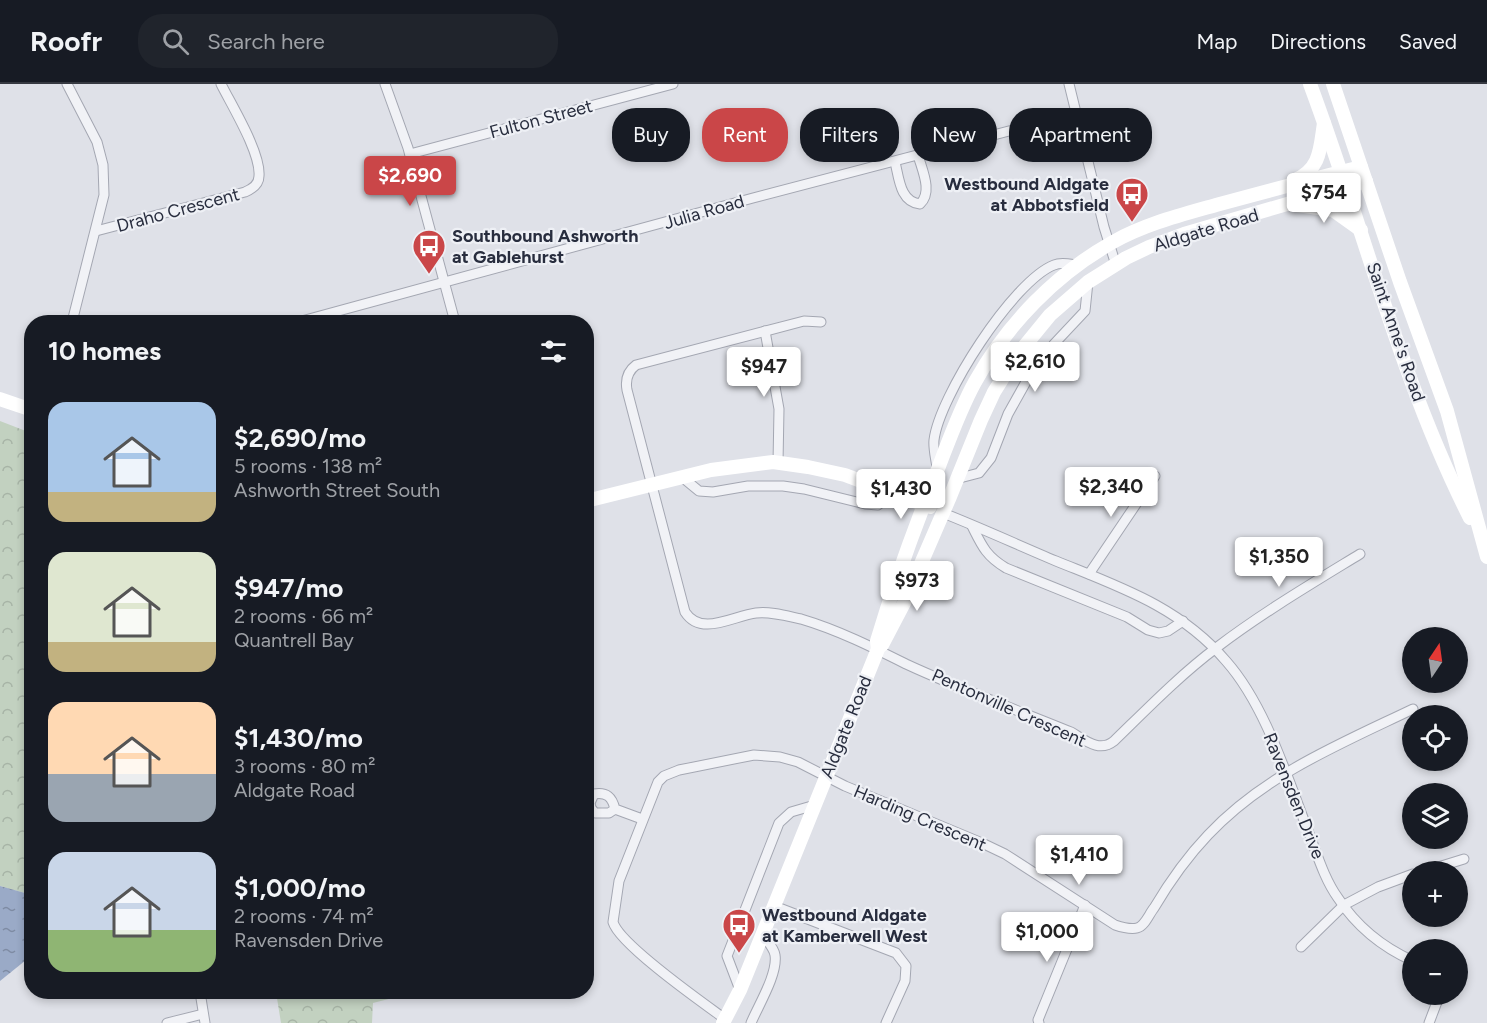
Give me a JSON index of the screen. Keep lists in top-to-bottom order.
{
  "streets": {
    "street": [
      "Fulton Street",
      "Draho Crescent",
      "Julia Road",
      "Aldgate Road",
      "Saint Anne's Road",
      "Pentonville Crescent",
      "Ravensden Drive",
      "Harding Crescent"
    ]
  },
  "crossings": [
    ["Aldgate Road", "Saint Anne's Road"],
    ["Aldgate Road", "Pentonville Crescent"],
    ["Aldgate Road", "Ravensden Drive"],
    ["Aldgate Road", "Harding Crescent"],
    ["Pentonville Crescent", "Ravensden Drive"],
    ["Ravensden Drive", "Harding Crescent"]
  ],
  "places": {
    "bus stop": ["Westbound Aldgate at Abbotsfield", "Southbound Ashworth at Gablehurst", "Westbound Aldgate at Kamberwell West"]
  },
  "north": "top",
  "page": {
    "header": "Roofr",
    "search": "Search here",
    "nav": ["Map", "Directions", "Saved"],
    "chip": [
      "Buy",
      "Rent",
      "Filters",
      "New",
      "Apartment"
    ],
    "price": [
      "$2,690",
      "$754",
      "$2,610",
      "$947",
      "$2,340",
      "$1,430",
      "$1,350",
      "$973",
      "$1,410",
      "$1,000"
    ],
    "heading": "10 homes",
    "list": [
      {
        "name": "$2,690/mo",
        "note": "5 rooms · 138 m² · Ashworth Street South"
      },
      {
        "name": "$947/mo",
        "note": "2 rooms · 66 m² · Quantrell Bay"
      },
      {
        "name": "$1,430/mo",
        "note": "3 rooms · 80 m² · Aldgate Road"
      },
      {
        "name": "$1,000/mo",
        "note": "2 rooms · 74 m² · Ravensden Drive"
      }
    ],
    "map_buttons": ["+", "−"]
  }
}
